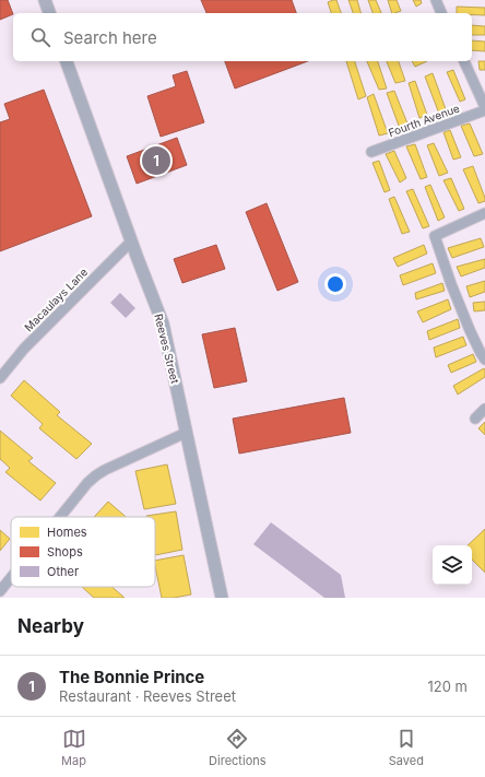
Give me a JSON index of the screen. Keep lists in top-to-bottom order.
{
  "streets": {
    "street": ["Fourth Avenue", "Macaulays Lane", "Reeves Street"]
  },
  "crossings": [
    ["Macaulays Lane", "Reeves Street"]
  ],
  "legend": ["Homes", "Shops", "Other"],
  "page": {
    "search": "Search here",
    "pins": "1",
    "heading": "Nearby",
    "list": [
      {
        "mark": "1",
        "name": "The Bonnie Prince",
        "note": "Restaurant · Reeves Street",
        "value": "120 m"
      }
    ],
    "nav": ["Map", "Directions", "Saved"]
  }
}
